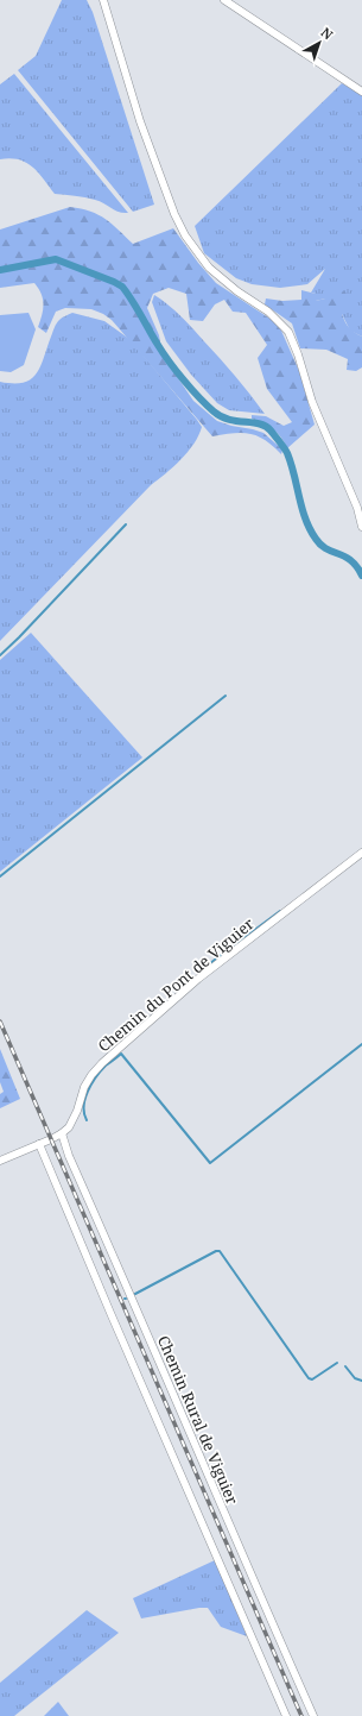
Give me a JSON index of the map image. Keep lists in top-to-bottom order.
{
  "streets": {
    "street": ["Chemin du Pont de Viguier", "Chemin Rural de Viguier"]
  },
  "crossings": [
    ["Chemin du Pont de Viguier", "Chemin Rural de Viguier"]
  ],
  "north": "top right"
}
